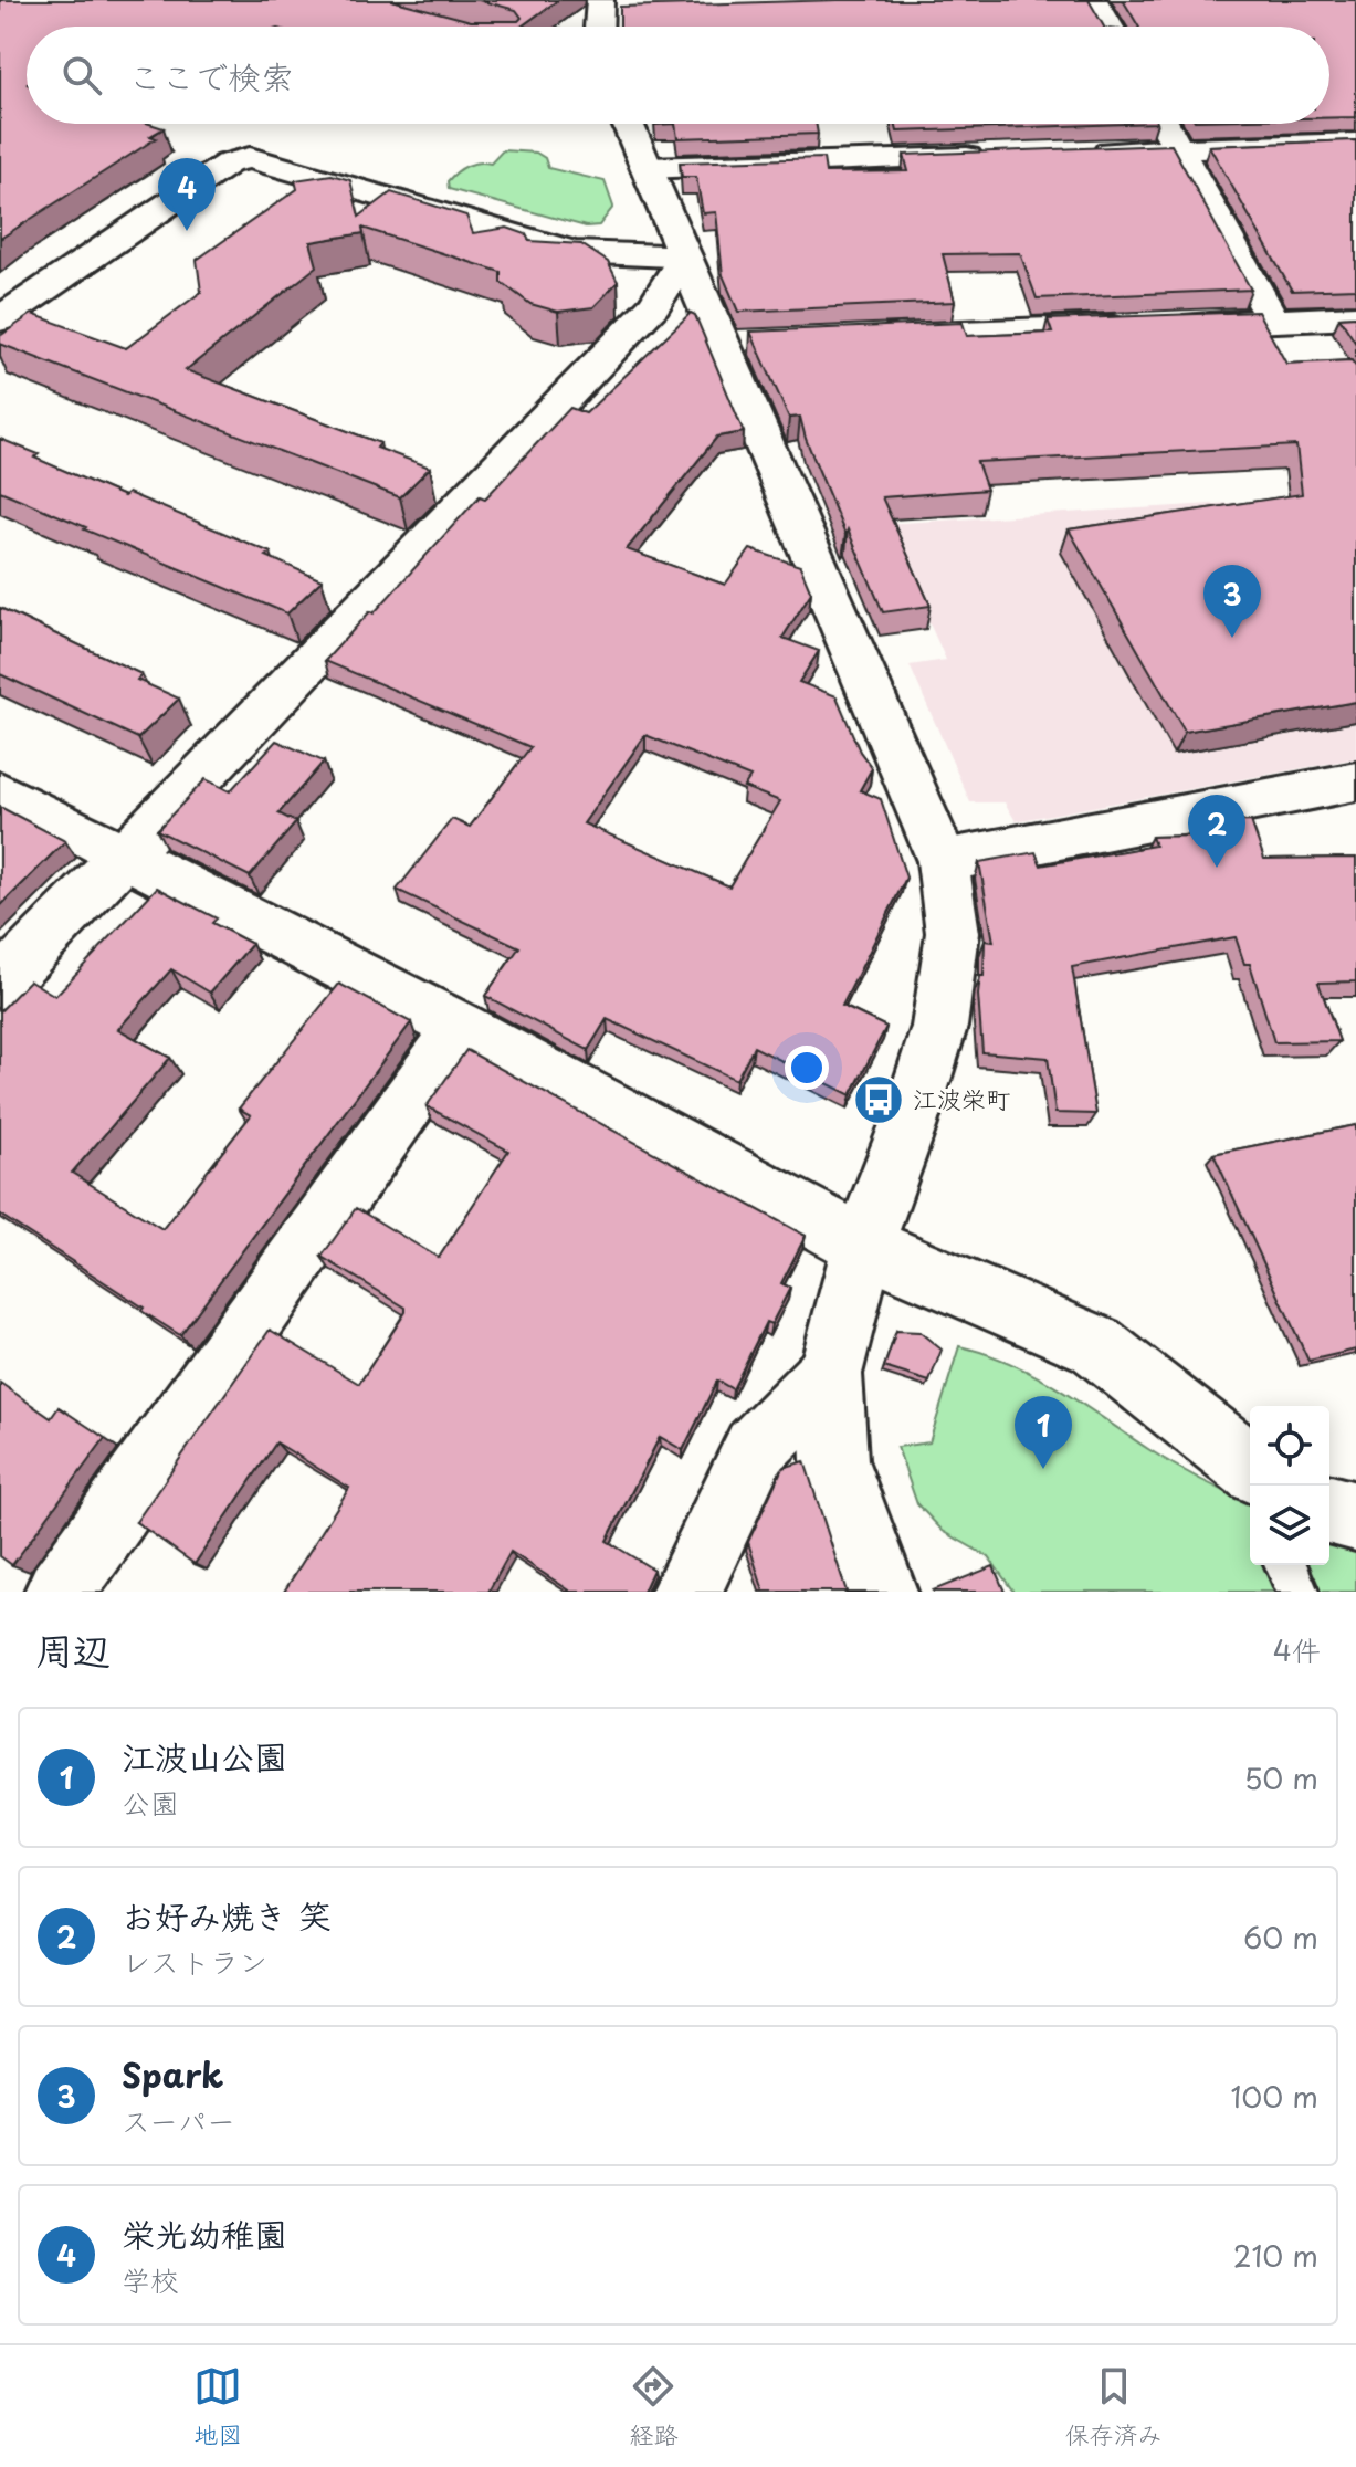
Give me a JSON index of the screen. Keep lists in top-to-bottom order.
{
  "places": {
    "bus stop": ["江波栄町"]
  },
  "page": {
    "search": "ここで検索",
    "pins": [
      "4",
      "3",
      "2",
      "1"
    ],
    "heading": ["周辺", "4件"],
    "list": [
      {
        "mark": "1",
        "name": "江波山公園",
        "note": "公園",
        "value": "50 m"
      },
      {
        "mark": "2",
        "name": "お好み焼き 笑",
        "note": "レストラン",
        "value": "60 m"
      },
      {
        "mark": "3",
        "name": "Spark",
        "note": "スーパー",
        "value": "100 m"
      },
      {
        "mark": "4",
        "name": "栄光幼稚園",
        "note": "学校",
        "value": "210 m"
      }
    ],
    "nav": ["地図", "経路", "保存済み"]
  }
}
